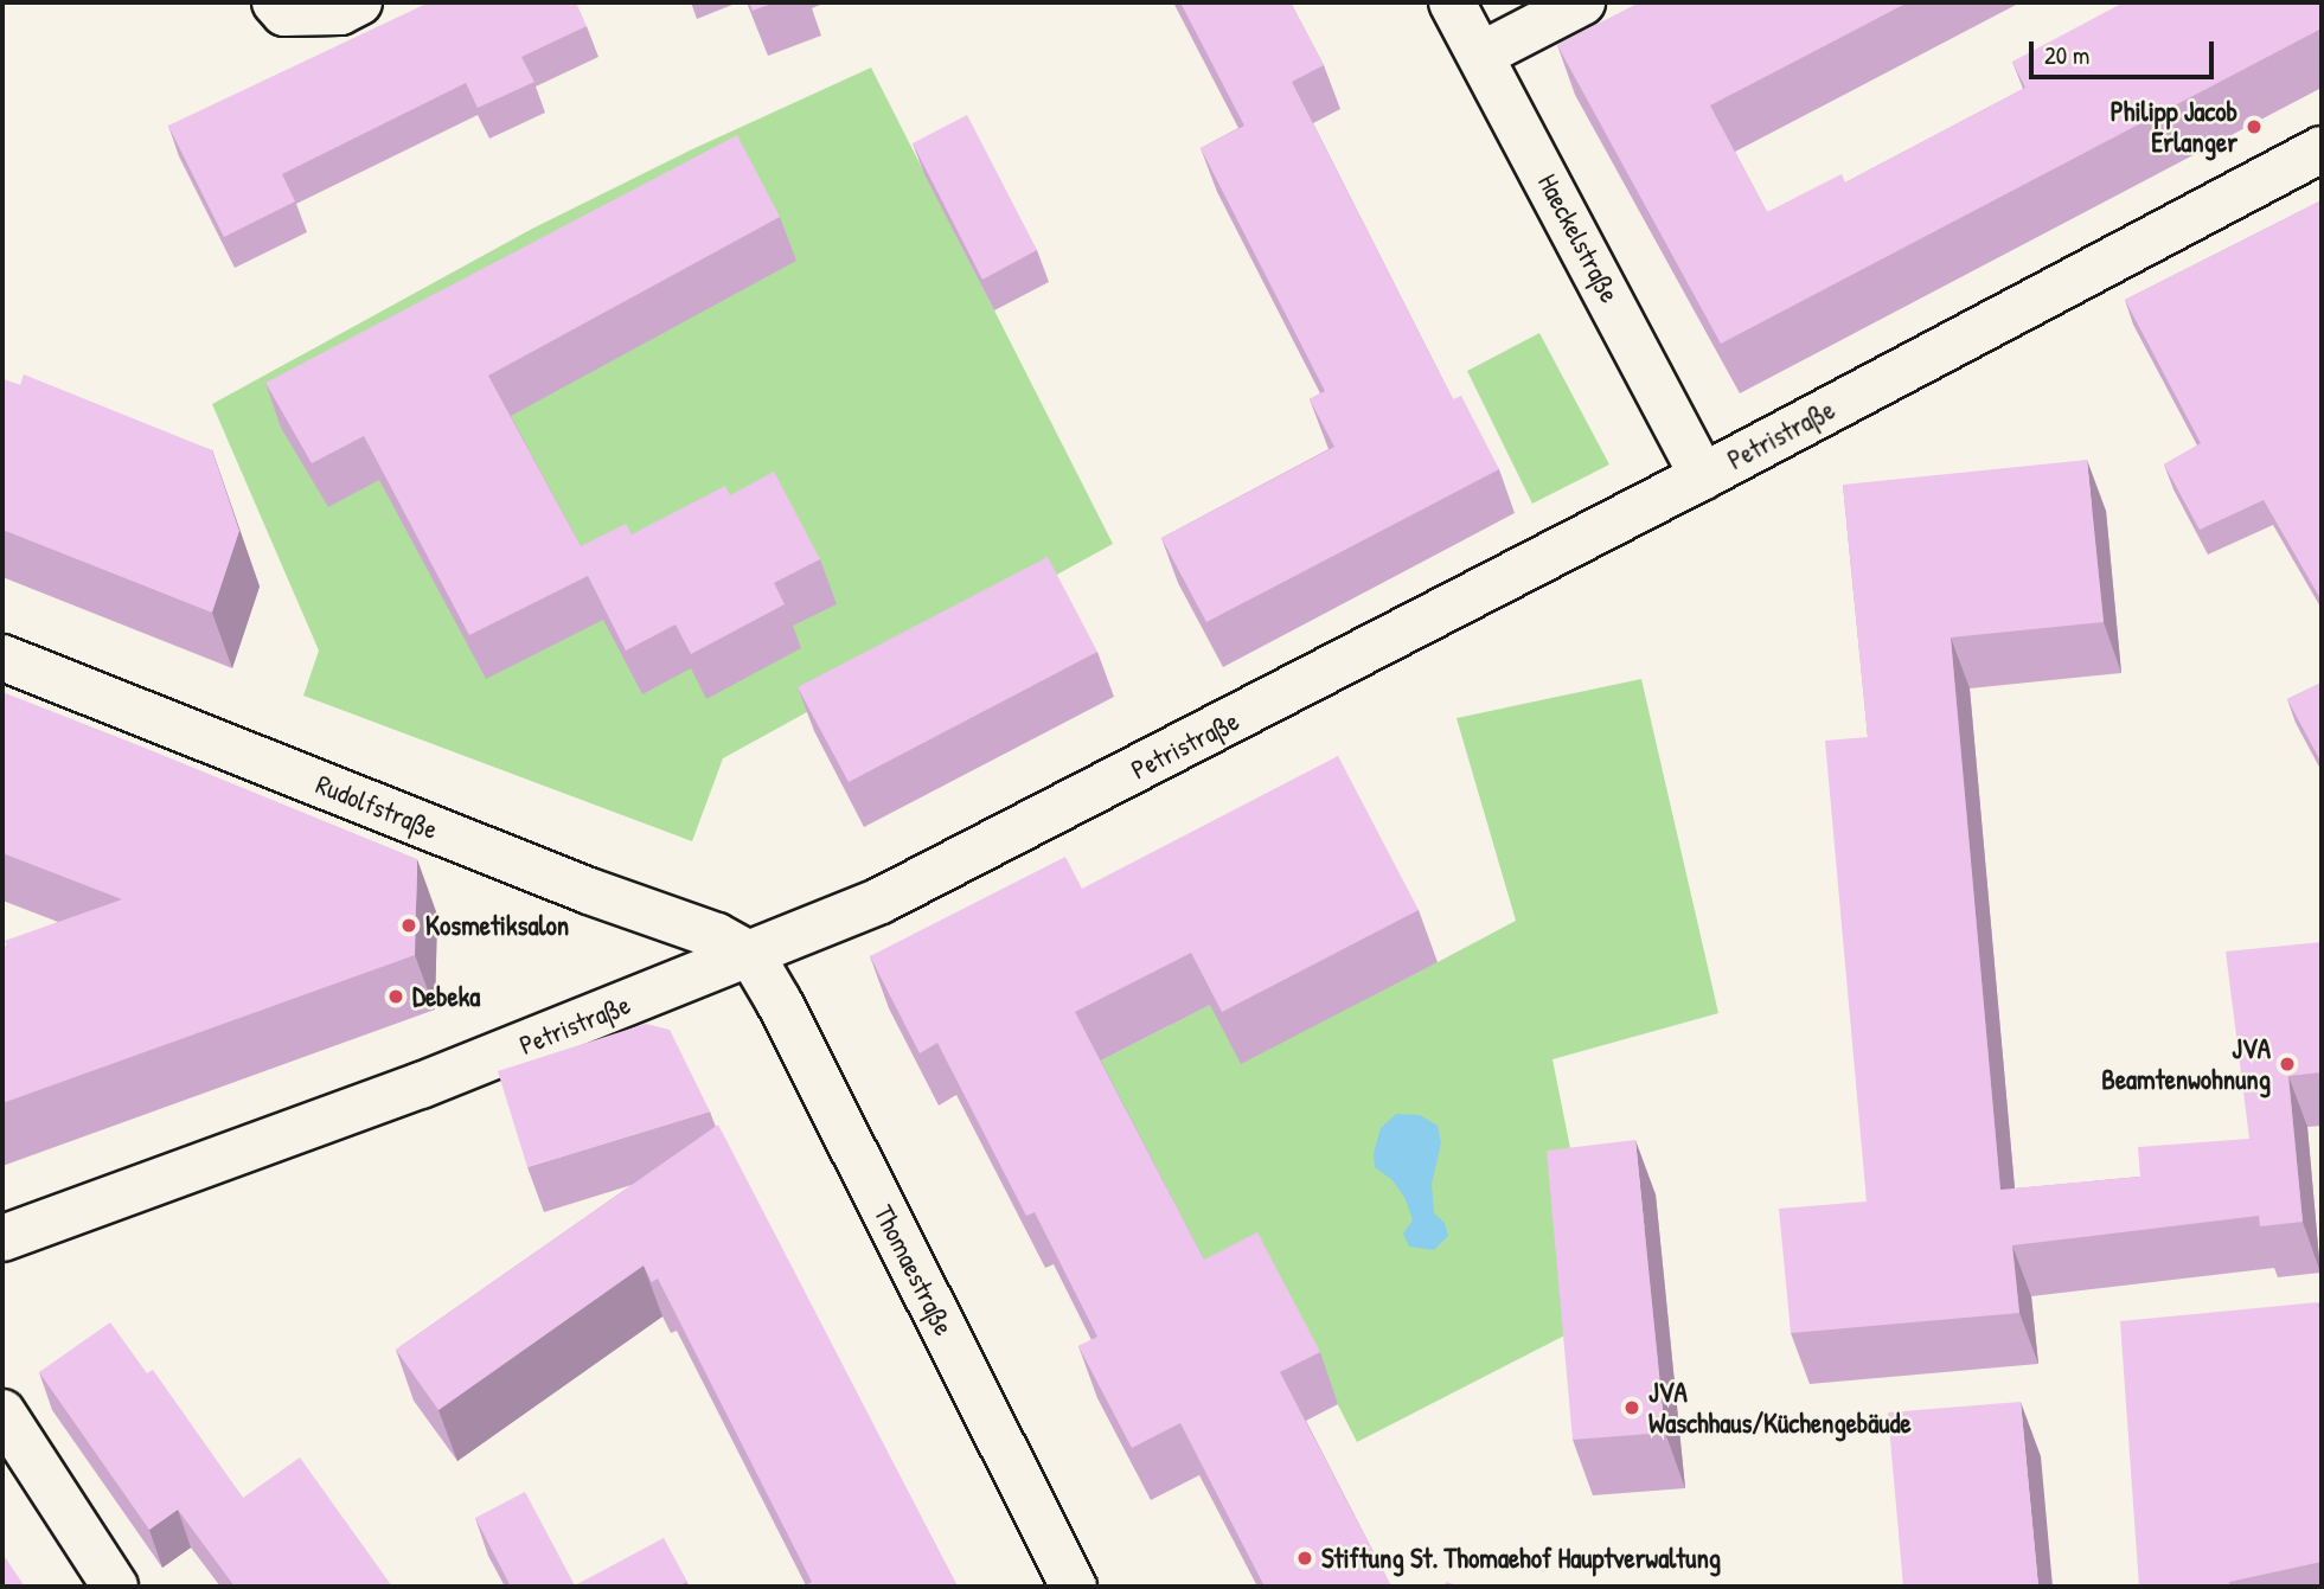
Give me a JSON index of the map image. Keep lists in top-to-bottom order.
{
  "streets": {
    "street": [
      "Haeckelstraße",
      "Petristraße",
      "Rudolfstraße",
      "Thomaestraße"
    ]
  },
  "crossings": [
    ["Haeckelstraße", "Petristraße"],
    ["Petristraße", "Rudolfstraße"],
    ["Petristraße", "Thomaestraße"],
    ["Rudolfstraße", "Thomaestraße"]
  ],
  "places": [
    "Philipp Jacob Erlanger",
    "Kosmetiksalon",
    "Debeka",
    "JVA Beamtenwohnung",
    "JVA Waschhaus/Küchengebäude",
    "Stiftung St. Thomaehof Hauptverwaltung"
  ],
  "scale_bar": "20 m"
}
